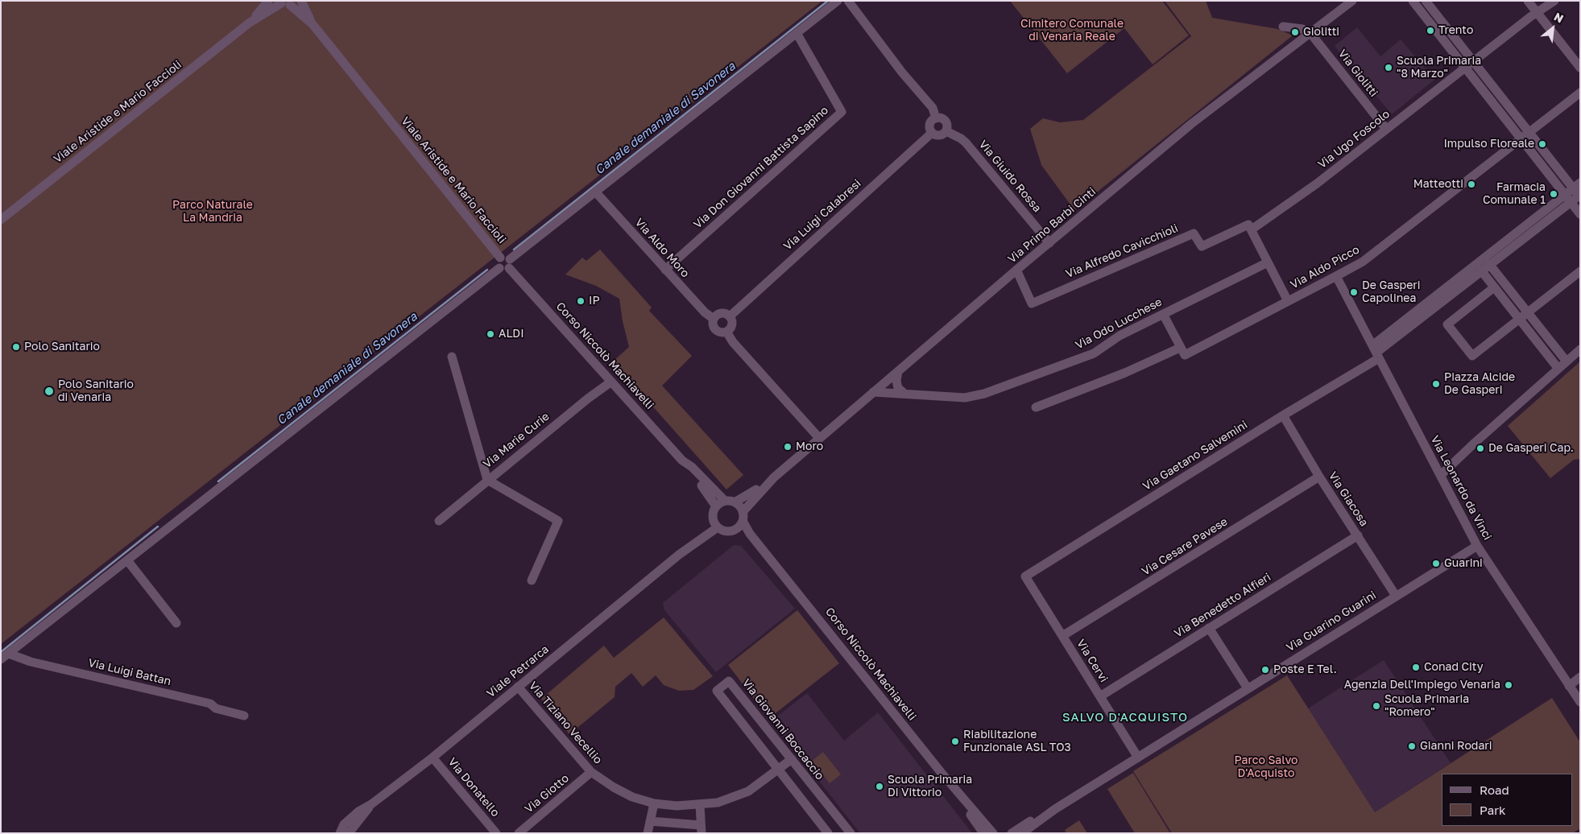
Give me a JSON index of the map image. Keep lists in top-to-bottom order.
{
  "streets": {
    "street": [
      "Via Giolitti",
      "Viale Aristide e Mario Faccioli",
      "Via Ugo Foscolo",
      "Via Don Giovanni Battista Sapino",
      "Via Giuido Rossa",
      "Via Luigi Calabresi",
      "Via Primo Barbi Cinti",
      "Via Aldo Moro",
      "Via Alfredo Cavicchioli",
      "Via Aldo Picco",
      "Via Odo Lucchese",
      "Corso Niccolò Machiavelli",
      "Via Marie Curie",
      "Via Gaetano Salvemini",
      "Via Leonardo da Vinci",
      "Via Giacosa",
      "Via Cesare Pavese",
      "Via Benedetto Alfieri",
      "Via Guarino Guarini",
      "Via Cervi",
      "Viale Petrarca",
      "Via Luigi Battan",
      "Via Tiziano Vecellio",
      "Via Giovanni Boccaccio",
      "Via Donatello",
      "Via Giotto"
    ]
  },
  "crossings": [
    ["Via Giolitti", "Via Ugo Foscolo"],
    ["Via Giolitti", "Via Primo Barbi Cinti"],
    ["Viale Aristide e Mario Faccioli", "Corso Niccolò Machiavelli"],
    ["Via Ugo Foscolo", "Via Alfredo Cavicchioli"],
    ["Via Don Giovanni Battista Sapino", "Via Aldo Moro"],
    ["Via Giuido Rossa", "Via Luigi Calabresi"],
    ["Via Giuido Rossa", "Via Primo Barbi Cinti"],
    ["Via Luigi Calabresi", "Via Aldo Moro"],
    ["Via Primo Barbi Cinti", "Via Alfredo Cavicchioli"],
    ["Via Primo Barbi Cinti", "Corso Niccolò Machiavelli"],
    ["Via Primo Barbi Cinti", "Viale Petrarca"],
    ["Via Aldo Picco", "Via Leonardo da Vinci"],
    ["Corso Niccolò Machiavelli", "Via Marie Curie"],
    ["Corso Niccolò Machiavelli", "Viale Petrarca"],
    ["Via Gaetano Salvemini", "Via Leonardo da Vinci"],
    ["Via Gaetano Salvemini", "Via Giacosa"],
    ["Via Gaetano Salvemini", "Via Cervi"],
    ["Via Leonardo da Vinci", "Via Guarino Guarini"],
    ["Via Giacosa", "Via Cesare Pavese"],
    ["Via Giacosa", "Via Benedetto Alfieri"],
    ["Via Giacosa", "Via Guarino Guarini"],
    ["Via Cesare Pavese", "Via Cervi"],
    ["Via Benedetto Alfieri", "Via Cervi"],
    ["Via Guarino Guarini", "Via Cervi"],
    ["Viale Petrarca", "Via Tiziano Vecellio"],
    ["Viale Petrarca", "Via Donatello"],
    ["Via Tiziano Vecellio", "Via Giovanni Boccaccio"],
    ["Via Tiziano Vecellio", "Via Giotto"]
  ],
  "districts": ["SALVO D'ACQUISTO"],
  "water": ["Canale demaniale di Savonera"],
  "parks": ["Cimitero Comunale di Venaria Reale", "Parco Naturale La Mandria", "Parco Salvo D'Acquisto"],
  "places": [
    "Trento",
    "Giolitti",
    "Scuola Primaria \"8 Marzo\"",
    "Impulso Floreale",
    "Matteotti",
    "Farmacia Comunale 1",
    "De Gasperi Capolinea",
    "IP",
    "ALDI",
    "Polo Sanitario",
    "Piazza Alcide De Gasperi",
    "Polo Sanitario di Venaria",
    "Moro",
    "De Gasperi Cap.",
    "Guarini",
    "Conad City",
    "Poste E Tel.",
    "Agenzia Dell'Impiego Venaria",
    "Scuola Primaria \"Romero\"",
    "Riabilitazione Funzionale ASL TO3",
    "Gianni Rodari",
    "Scuola Primaria Di Vittorio"
  ],
  "legend": ["Road", "Park"],
  "north": "top right"
}
